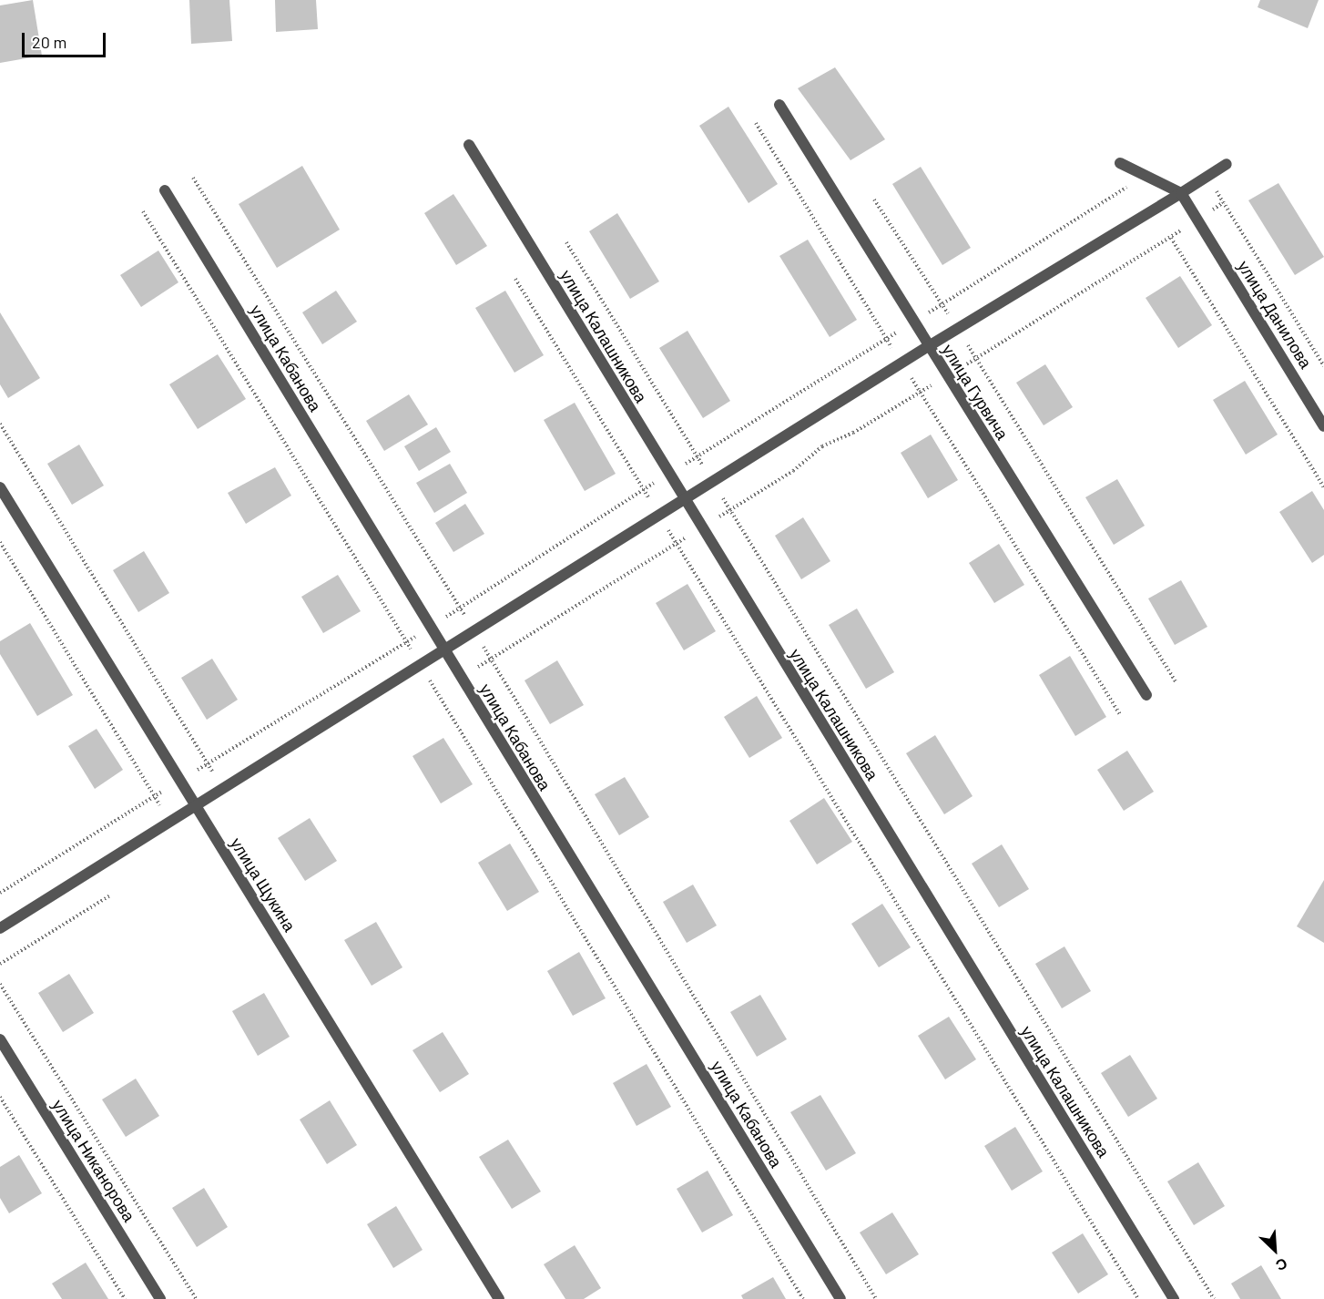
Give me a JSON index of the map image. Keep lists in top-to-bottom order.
{
  "streets": {
    "street": [
      "улица Данилова",
      "улица Калашникова",
      "улица Кабанова",
      "улица Гурвича",
      "улица Щукина",
      "улица Никанорова"
    ]
  },
  "scale_bar": "20 m",
  "north": "bottom right"
}
